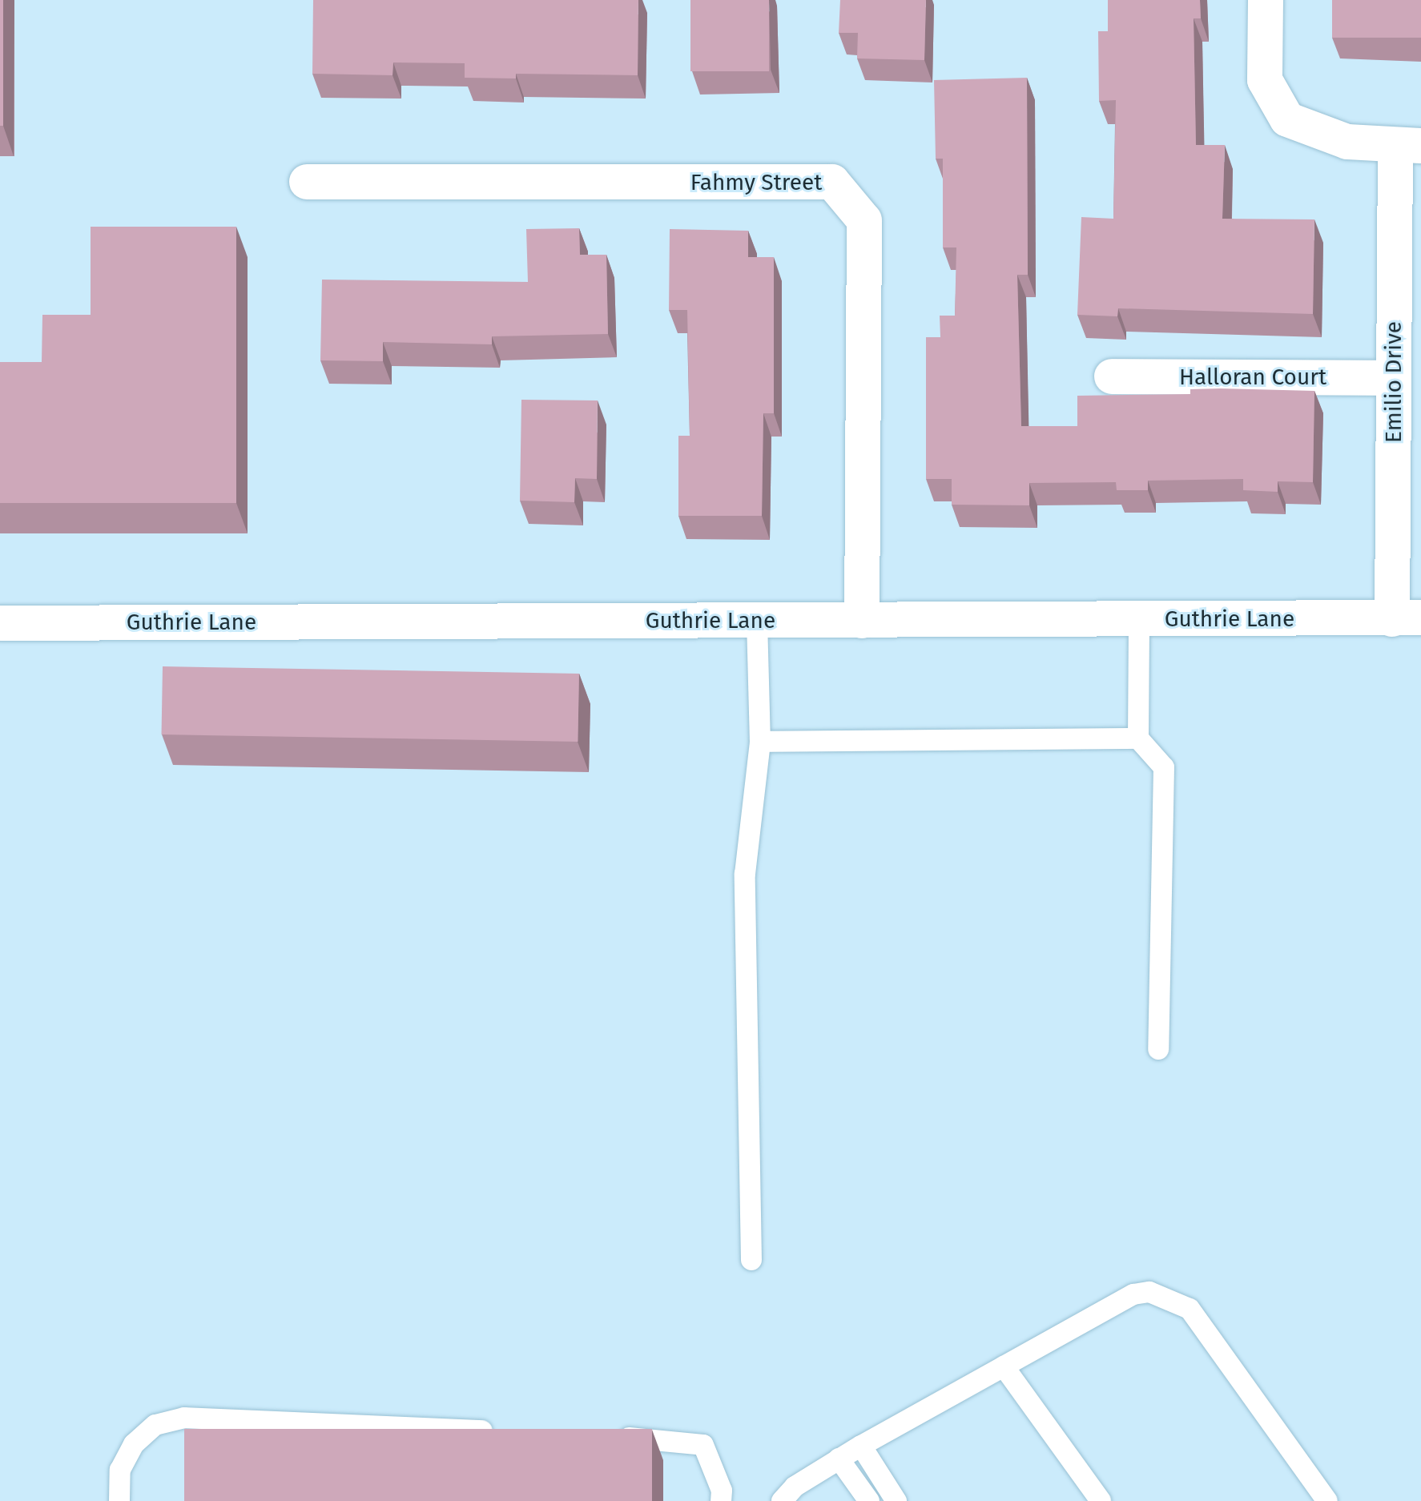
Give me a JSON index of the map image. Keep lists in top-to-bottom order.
{
  "streets": {
    "street": [
      "Fahmy Street",
      "Halloran Court",
      "Emilio Drive",
      "Guthrie Lane"
    ]
  },
  "crossings": [
    ["Fahmy Street", "Guthrie Lane"],
    ["Halloran Court", "Emilio Drive"],
    ["Emilio Drive", "Guthrie Lane"]
  ]
}
